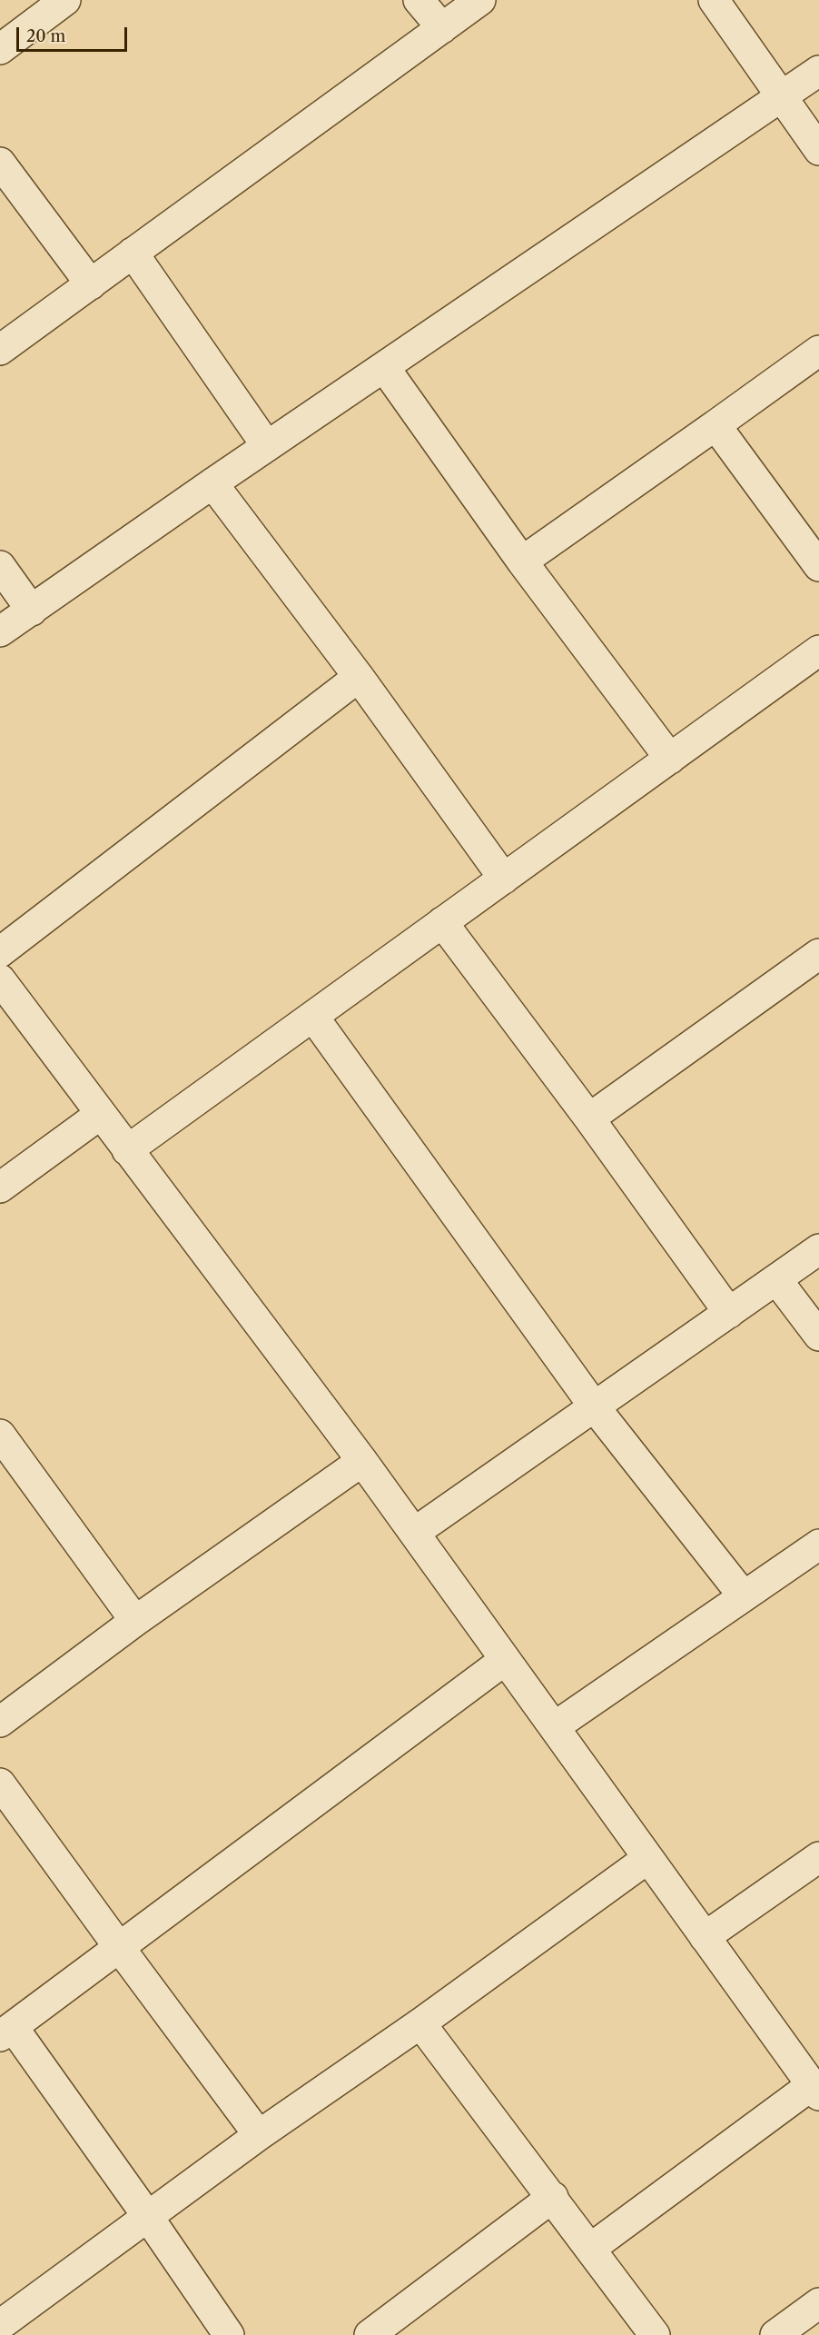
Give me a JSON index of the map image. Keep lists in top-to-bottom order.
{
  "scale_bar": "20 m"
}
